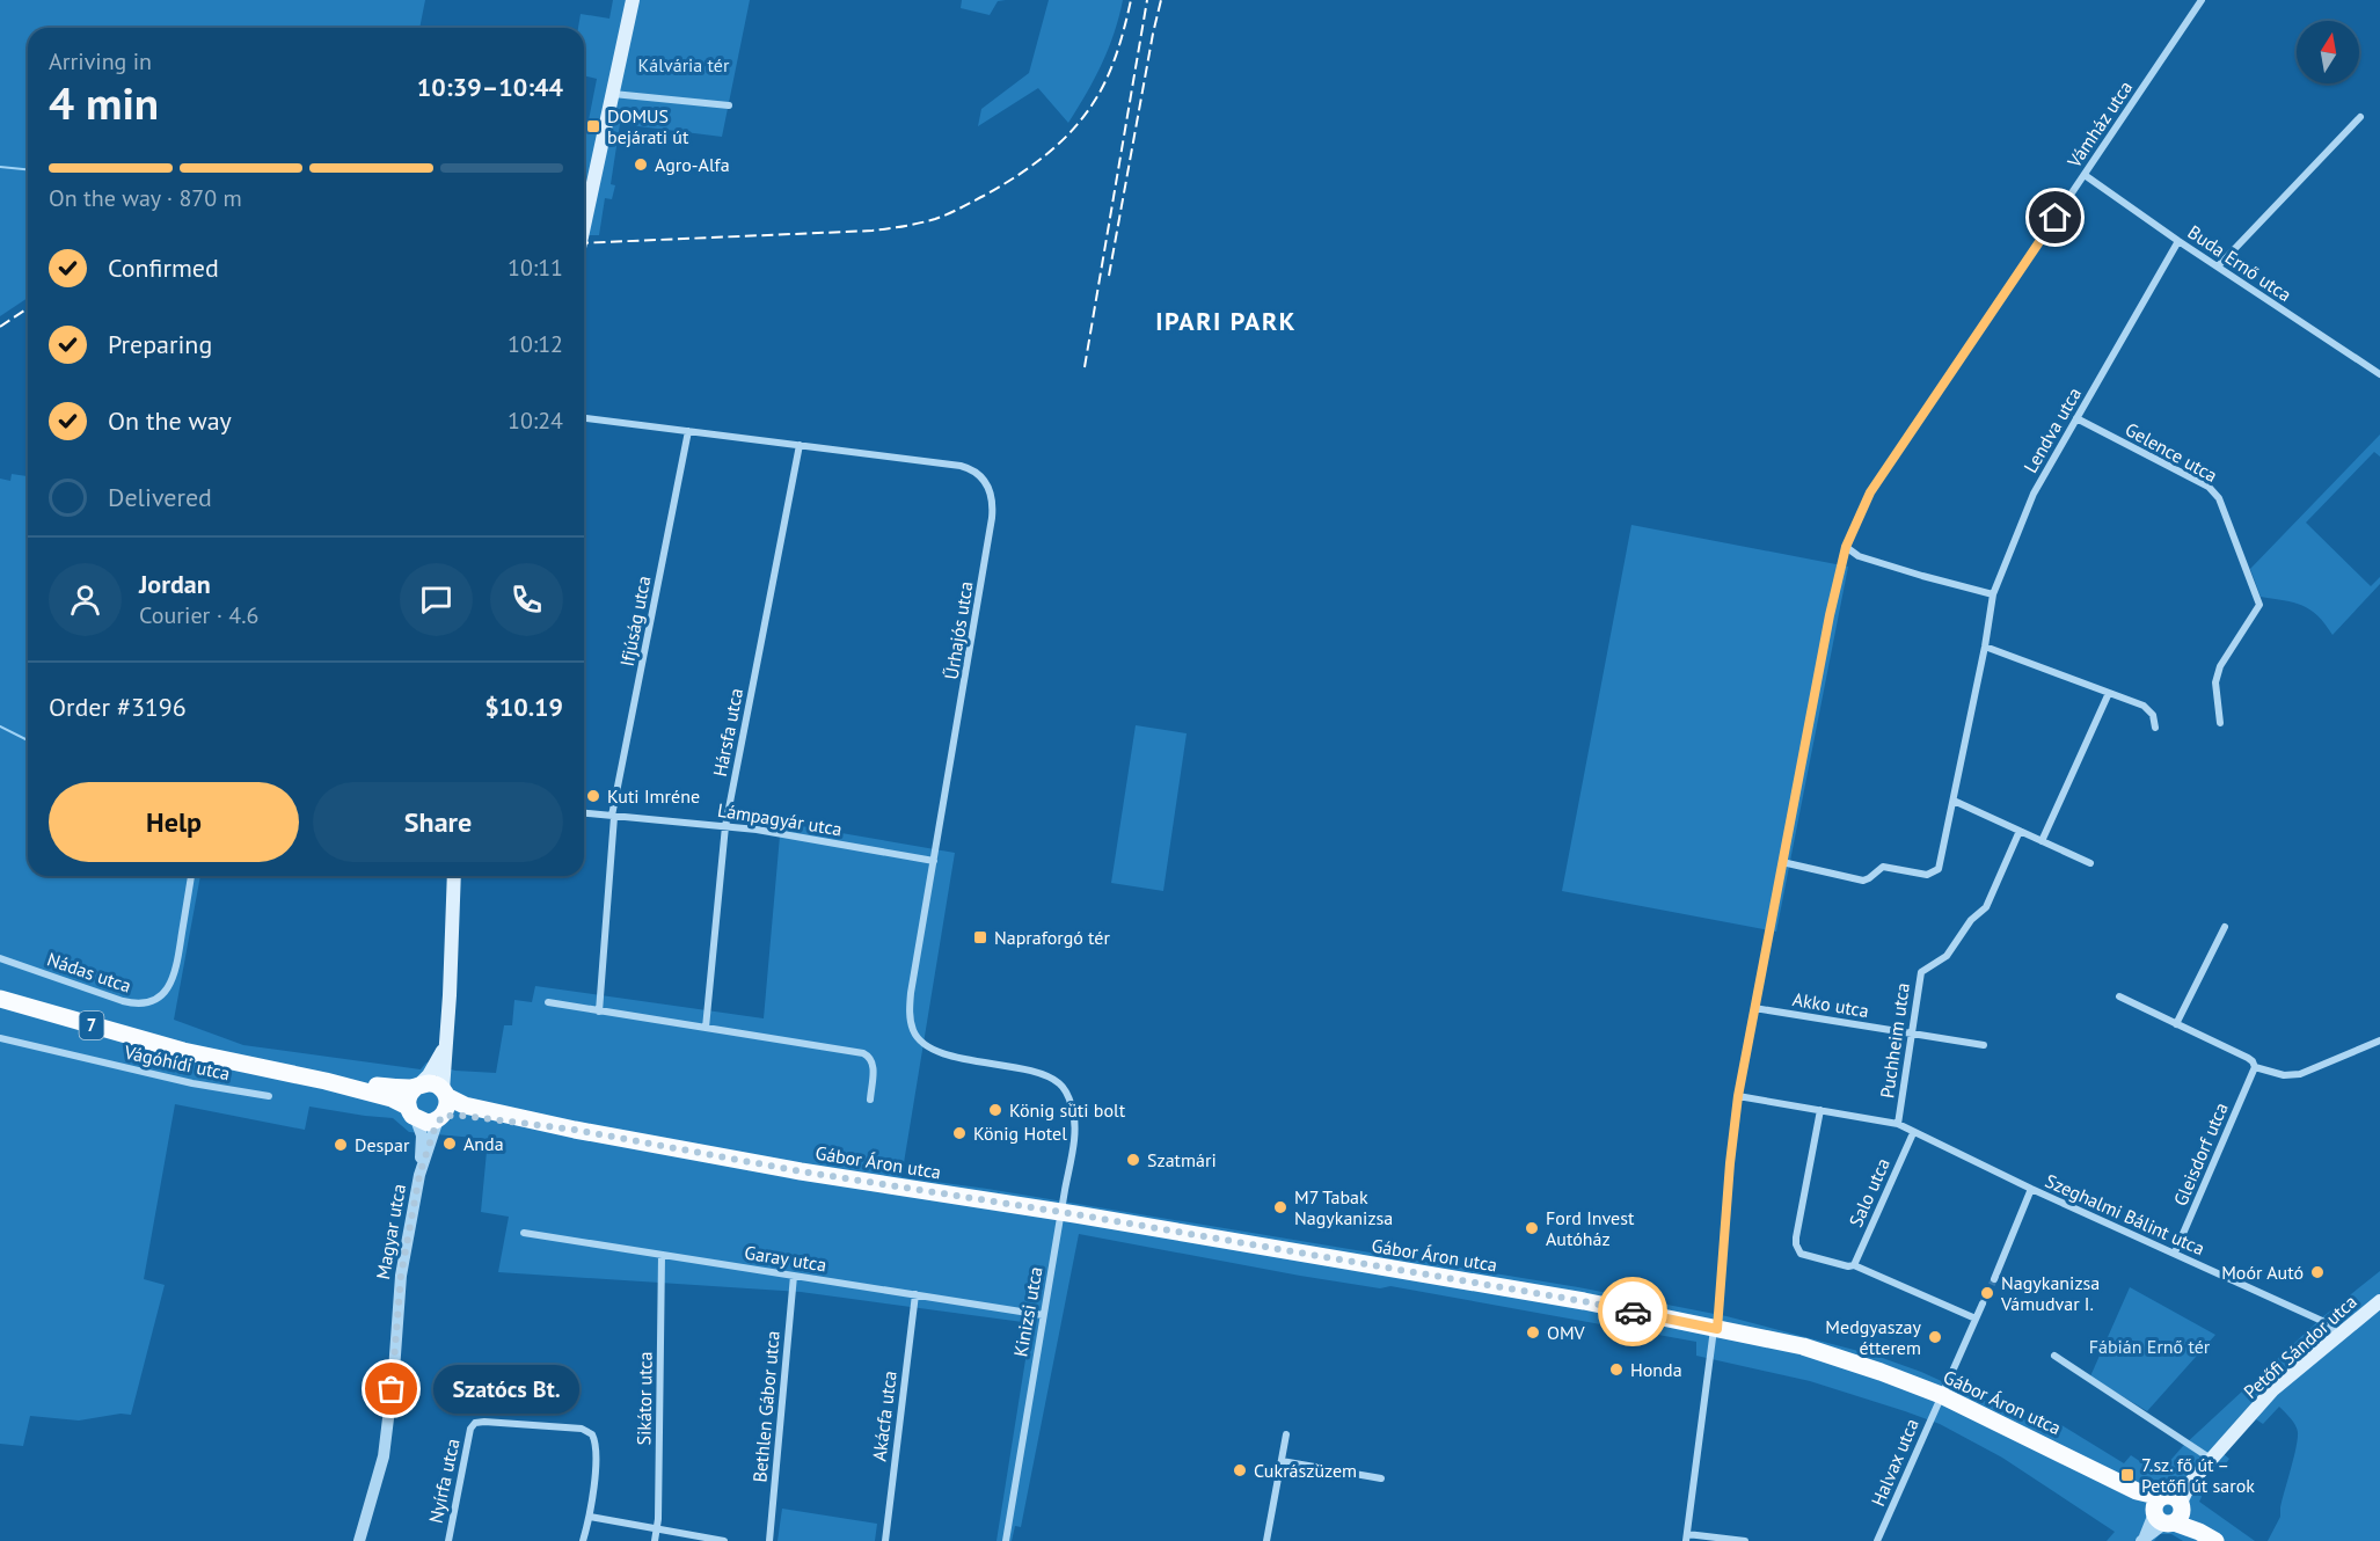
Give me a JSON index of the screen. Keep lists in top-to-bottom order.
{
  "streets": {
    "main road": ["7", "Gábor Áron utca", "Petőfi Sándor utca"],
    "street": [
      "Vámház utca",
      "Buda Ernő utca",
      "Lendva utca",
      "Gelence utca",
      "Ifjúság utca",
      "Űrhajós utca",
      "Hársfa utca",
      "Lámpagyár utca",
      "Nádas utca",
      "Akko utca",
      "Puchheim utca",
      "Vágóhídi utca",
      "Gleisdorf utca",
      "Salo utca",
      "Szeghalmi Bálint utca",
      "Magyar utca",
      "Garay utca",
      "Kinizsi utca",
      "Sikátor utca",
      "Bethlen Gábor utca",
      "Akácfa utca",
      "Halvax utca",
      "Nyírfa utca"
    ]
  },
  "crossings": [
    ["Vámház utca", "Buda Ernő utca"],
    ["Vámház utca", "Lendva utca"],
    ["Vámház utca", "Akko utca"],
    ["Vámház utca", "Gábor Áron utca"],
    ["Buda Ernő utca", "Lendva utca"],
    ["Lendva utca", "Gelence utca"],
    ["Ifjúság utca", "Űrhajós utca"],
    ["Ifjúság utca", "Lámpagyár utca"],
    ["Űrhajós utca", "Hársfa utca"],
    ["Űrhajós utca", "Lámpagyár utca"],
    ["Űrhajós utca", "Kinizsi utca"],
    ["Hársfa utca", "Lámpagyár utca"],
    ["Akko utca", "Puchheim utca"],
    ["7", "Gábor Áron utca"],
    ["7", "Magyar utca"],
    ["Puchheim utca", "Szeghalmi Bálint utca"],
    ["Gleisdorf utca", "Szeghalmi Bálint utca"],
    ["Gábor Áron utca", "Magyar utca"],
    ["Gábor Áron utca", "Kinizsi utca"],
    ["Gábor Áron utca", "Petőfi Sándor utca"],
    ["Gábor Áron utca", "Halvax utca"],
    ["Salo utca", "Szeghalmi Bálint utca"],
    ["Szeghalmi Bálint utca", "Petőfi Sándor utca"],
    ["Garay utca", "Kinizsi utca"],
    ["Garay utca", "Sikátor utca"],
    ["Garay utca", "Bethlen Gábor utca"],
    ["Garay utca", "Akácfa utca"]
  ],
  "districts": ["IPARI PARK"],
  "parks": ["Kálvária tér", "Fábián Ernő tér"],
  "places": {
    "transit": ["DOMUS bejárati út", "Napraforgó tér", "7.sz. fő út – Petőfi út sarok"],
    "other": [
      "Agro-Alfa",
      "Kuti Imréne",
      "König süti bolt",
      "König Hotel",
      "Anda",
      "Despar",
      "Szatmári",
      "M7 Tabak Nagykanizsa",
      "Ford Invest Autóház",
      "Moór Autó",
      "Nagykanizsa Vámudvar I.",
      "OMV",
      "Medgyaszay étterem",
      "Honda",
      "Szatócs Bt.",
      "Cukrászüzem"
    ]
  },
  "north": "top",
  "page": {
    "heading": ["4 min", "Arriving in", "10:39–10:44"],
    "panel": [
      "Jordan",
      "Courier · 4.6",
      "Order #3196",
      "$10.19"
    ],
    "bar": "On the way · 870 m",
    "list": [
      ["Confirmed", "10:11"],
      ["Preparing", "10:12"],
      ["On the way", "10:24"],
      "Delivered"
    ],
    "buttons": ["Help", "Share"],
    "bubble": "Szatócs Bt."
  }
}
